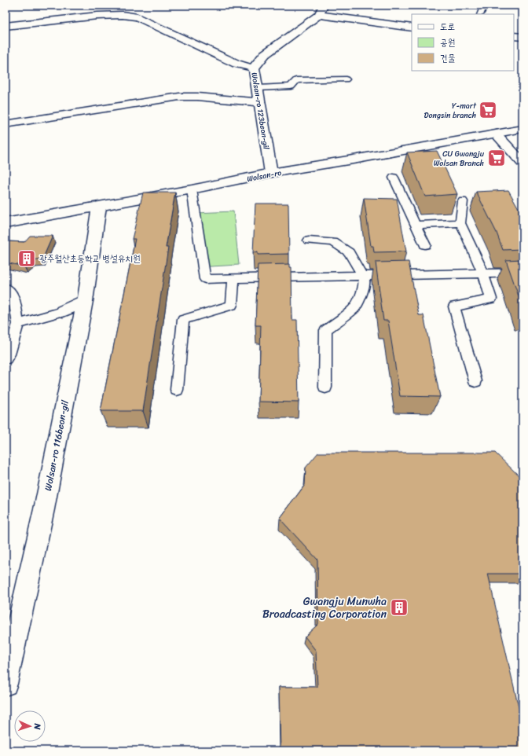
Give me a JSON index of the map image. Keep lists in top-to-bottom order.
{
  "streets": {
    "street": ["Wolsan-ro 123beon-gil", "Wolsan-ro", "Wolsan-ro 116beon-gil"]
  },
  "crossings": [
    ["Wolsan-ro 123beon-gil", "Wolsan-ro"],
    ["Wolsan-ro", "Wolsan-ro 116beon-gil"]
  ],
  "places": {
    "supermarket": ["Y-mart Dongsin branch", "CU Gwangju Wolsan Branch"],
    "building": ["광주월산초등학교 병설유치원", "Gwangju Munwha Broadcasting Corporation"]
  },
  "legend": ["도로", "공원", "건물"],
  "north": "right"
}
